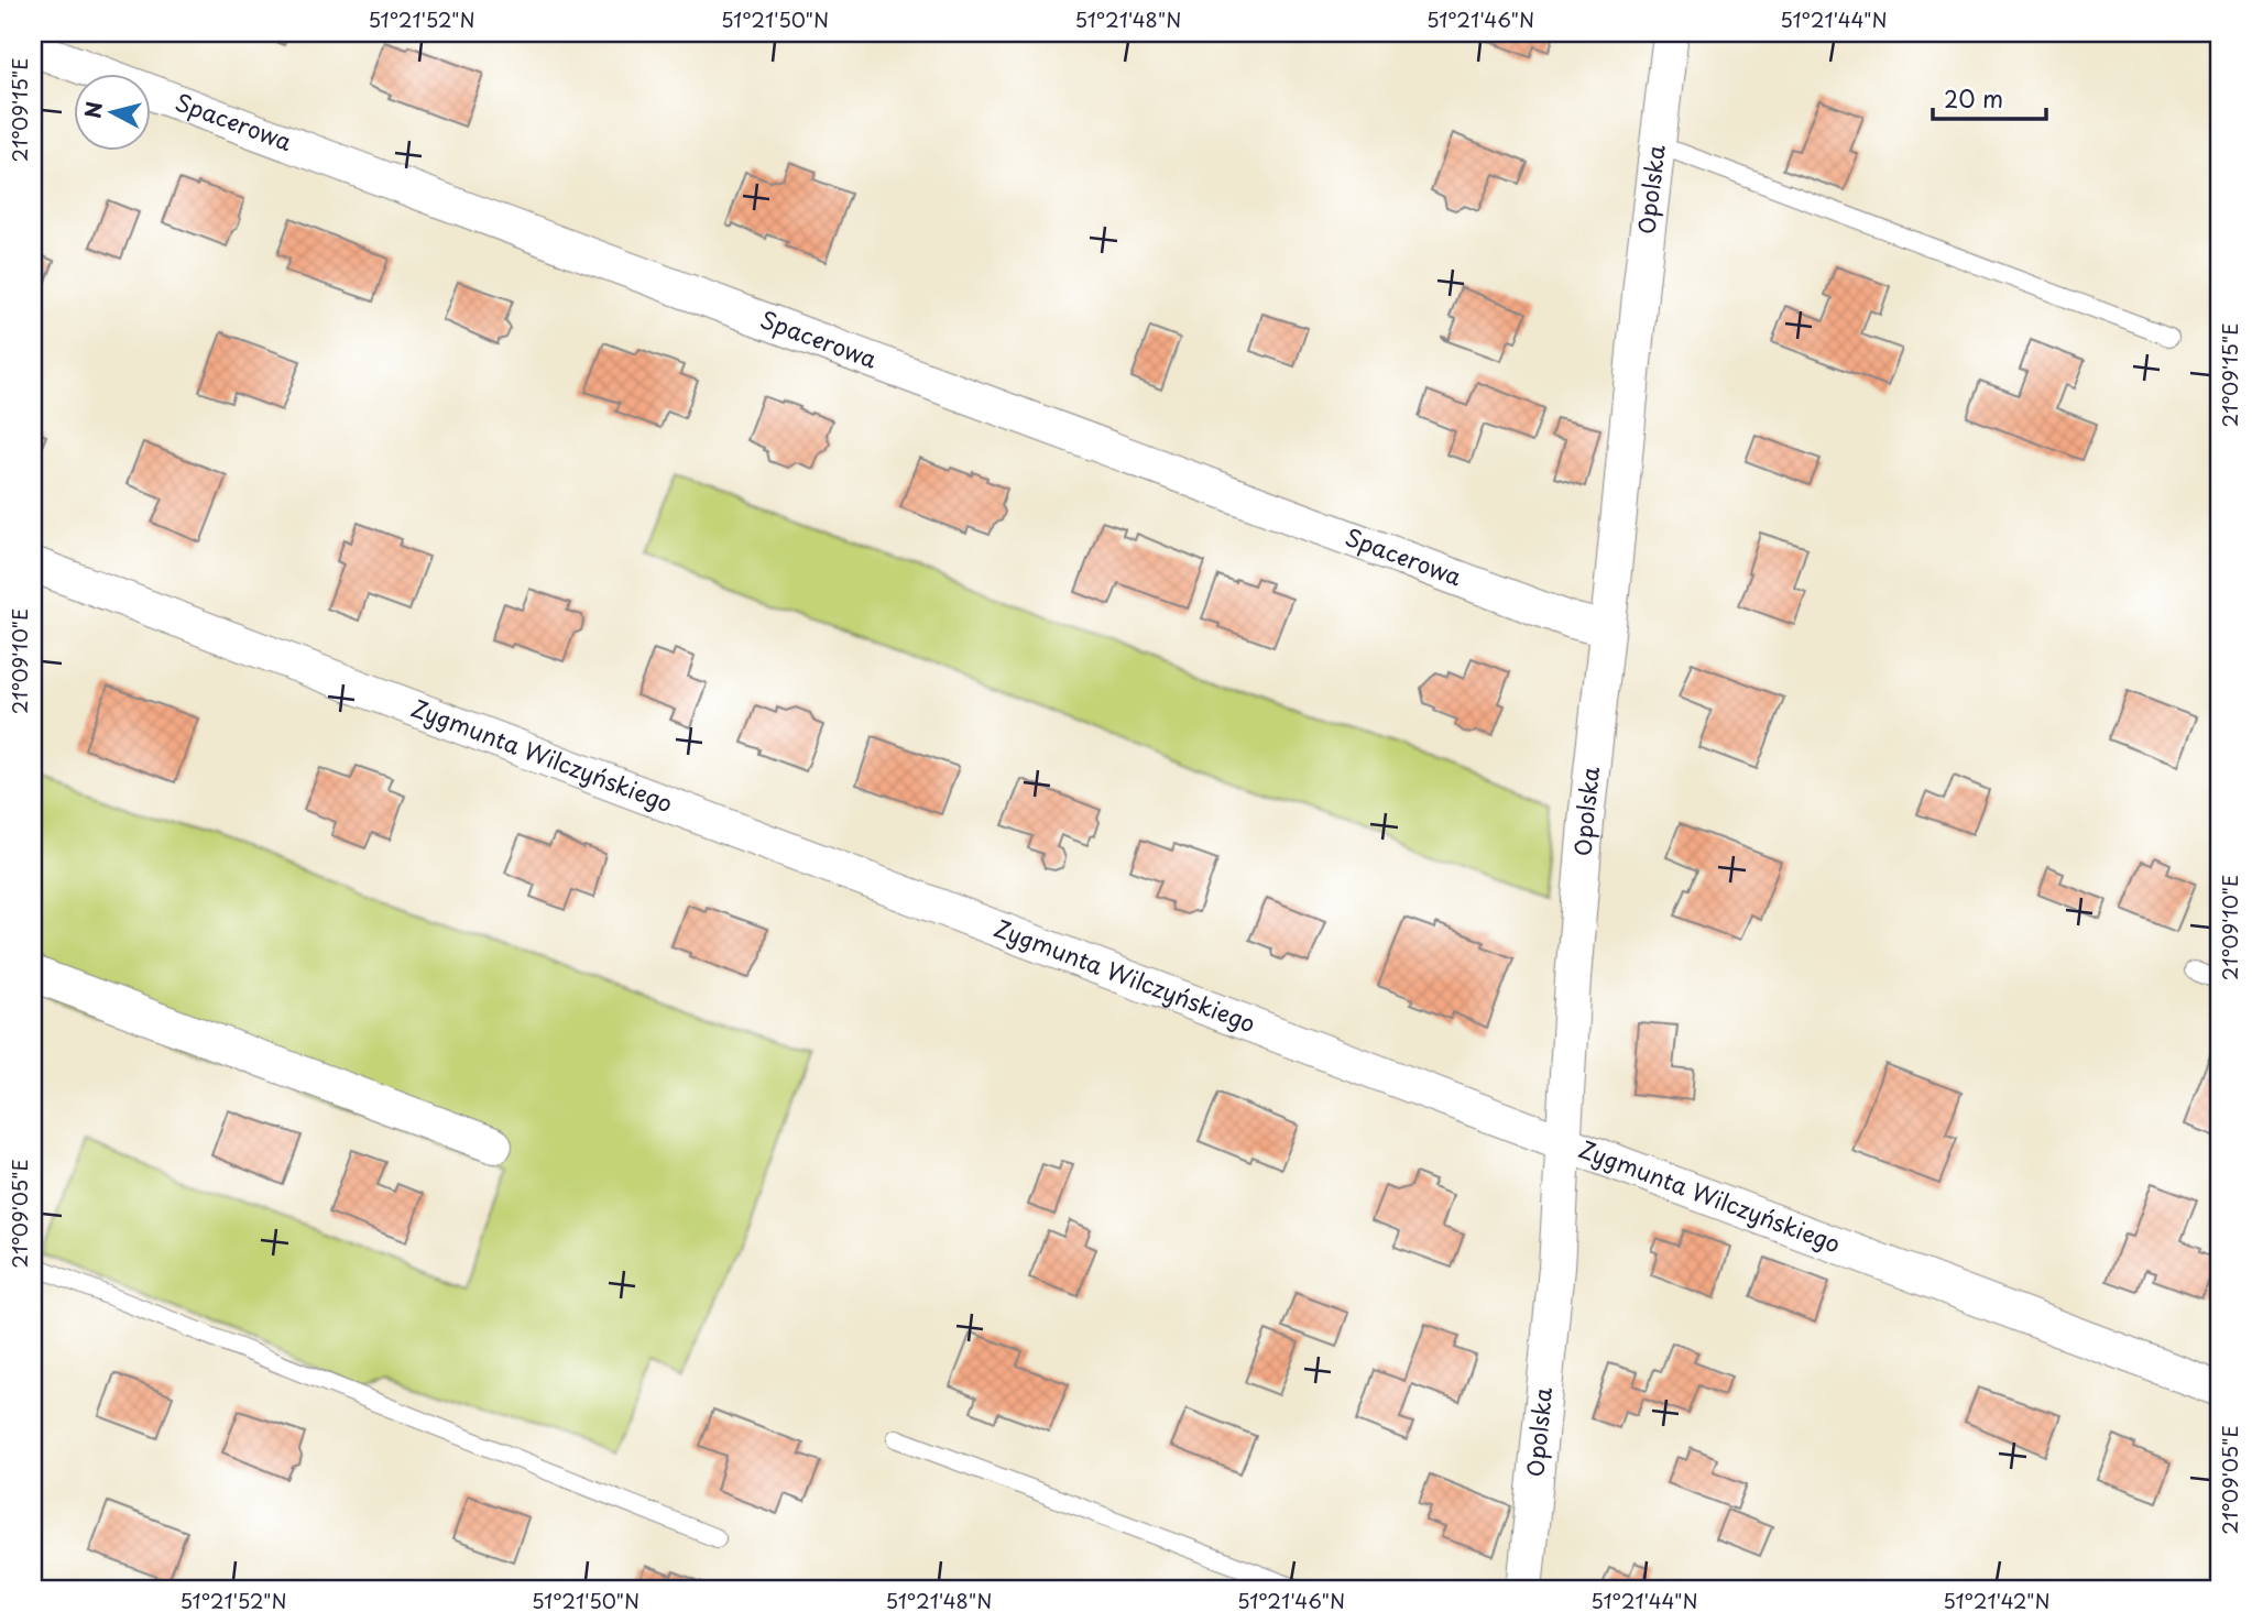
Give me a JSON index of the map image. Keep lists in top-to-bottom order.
{
  "streets": {
    "street": ["Spacerowa", "Opolska", "Zygmunta Wilczyńskiego"]
  },
  "crossings": [
    ["Spacerowa", "Opolska"],
    ["Opolska", "Zygmunta Wilczyńskiego"]
  ],
  "scale_bar": "20 m",
  "north": "left",
  "coordinates": [
    "51°21'52\"N",
    "51°21'50\"N",
    "51°21'48\"N",
    "51°21'46\"N",
    "51°21'44\"N",
    "21°09'15\"E",
    "21°09'10\"E",
    "21°09'05\"E",
    "51°21'42\"N"
  ]
}
